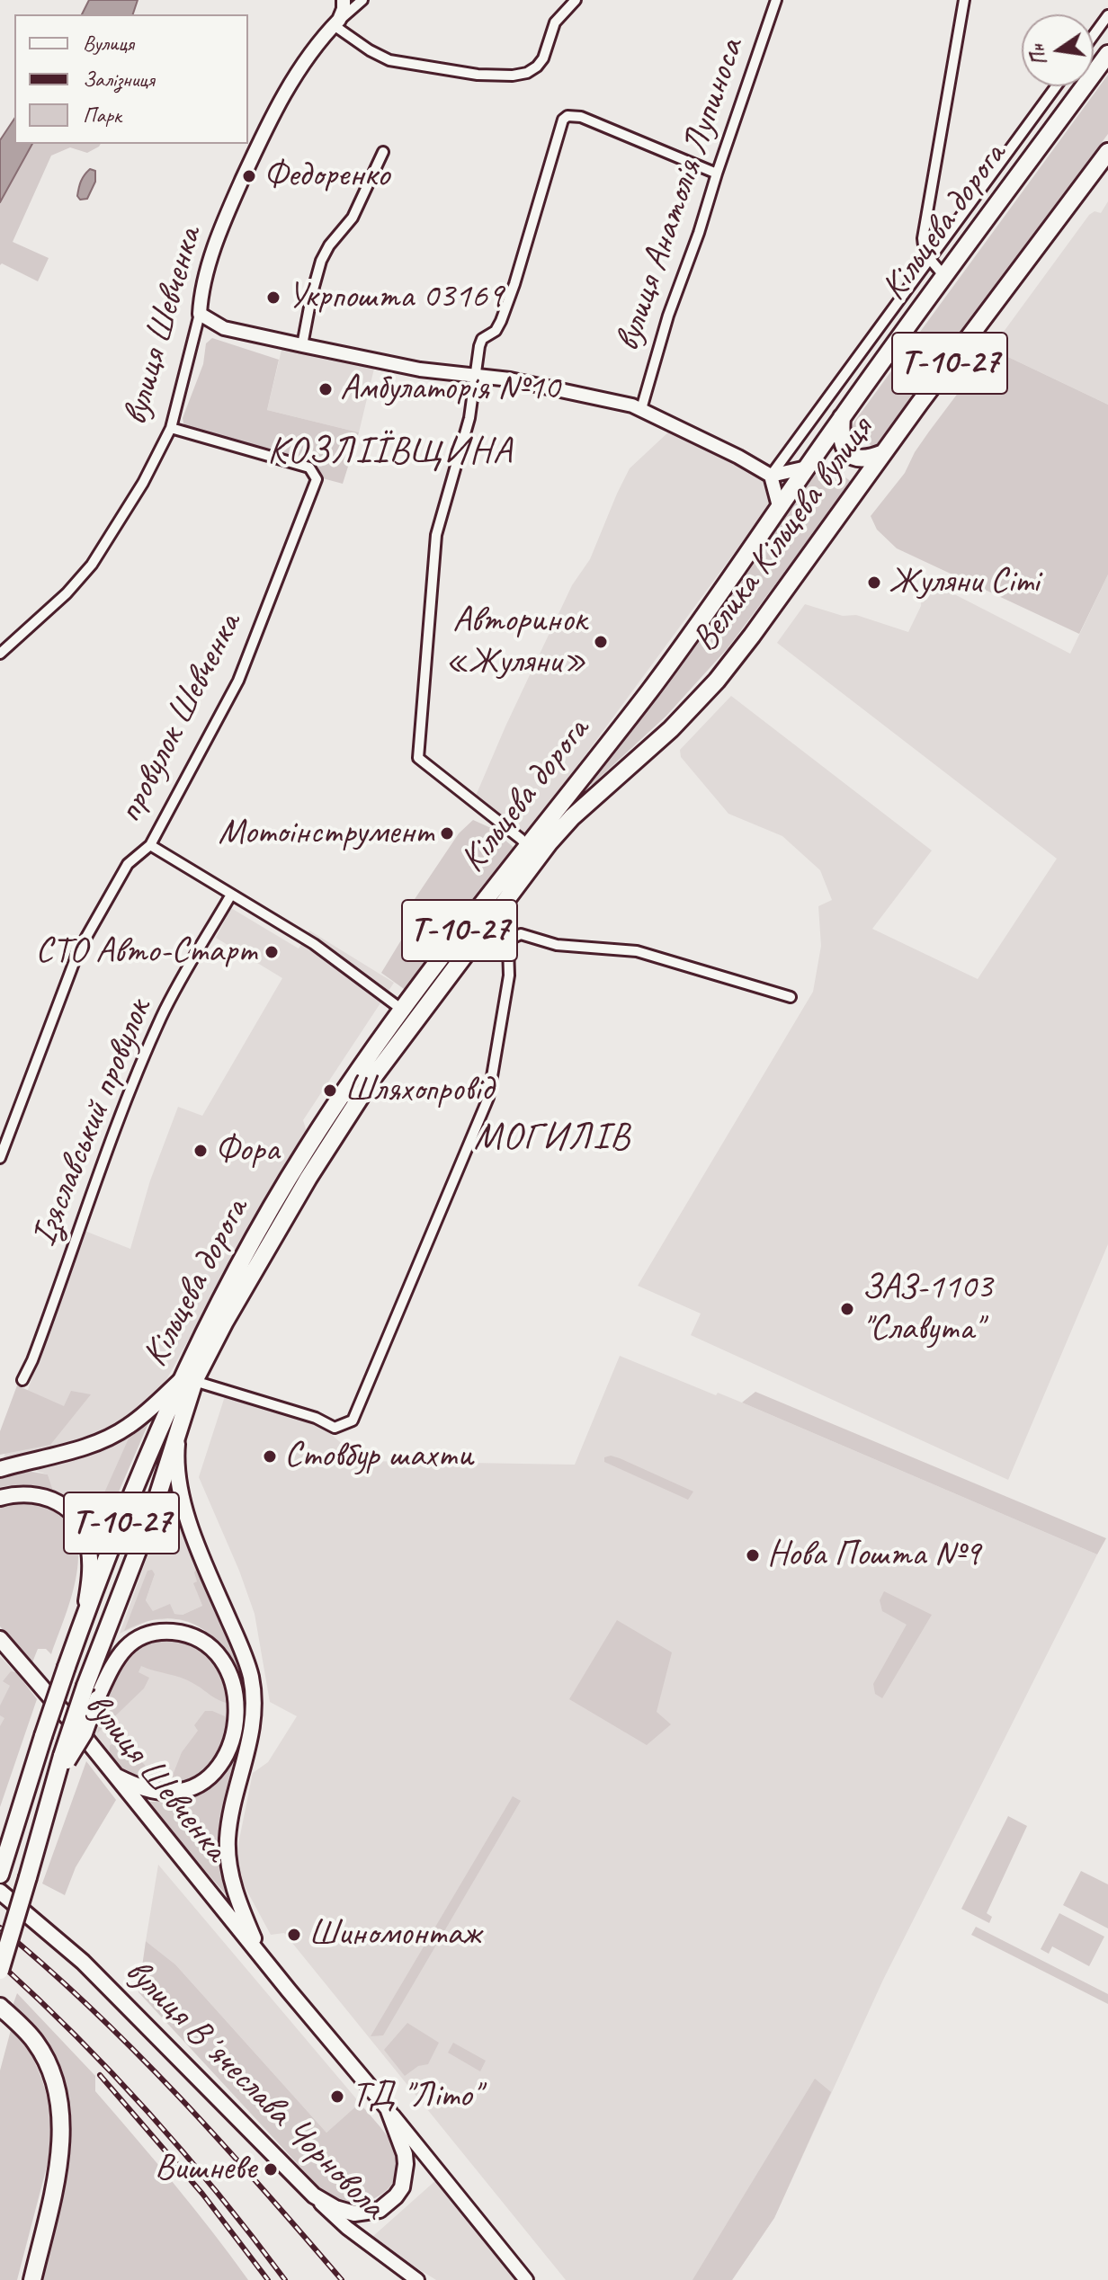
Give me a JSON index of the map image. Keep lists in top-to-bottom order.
{
  "streets": {
    "highway": ["Кільцева дорога", "Т-10-27", "Велика Кільцева вулиця"],
    "main road": ["вулиця Шевченка", "вулиця Вʼячеслава Чорновола"],
    "street": ["вулиця Анатолія Лупиноса", "провулок Шевченка", "Ізяславський провулок"]
  },
  "crossings": [
    ["Кільцева дорога", "Велика Кільцева вулиця"],
    ["вулиця Шевченка", "провулок Шевченка"],
    ["вулиця Шевченка", "вулиця Вʼячеслава Чорновола"]
  ],
  "districts": ["КОЗЛІЇВЩИНА", "МОГИЛІВ"],
  "places": [
    "Федоренко",
    "Укрпошта 03169",
    "Амбулаторія №10",
    "Жуляни Сіті",
    "Авторинок «Жуляни»",
    "Мотоінструмент",
    "СТО Авто-Старт",
    "Шляхопровід",
    "Фора",
    "ЗАЗ-1103 \"Славута\"",
    "Стовбур шахти",
    "Нова Пошта №9",
    "Шиномонтаж",
    "ТД \"Літо\"",
    "Вишневе"
  ],
  "legend": ["Вулиця", "Залізниця", "Парк"],
  "north": "left"
}
